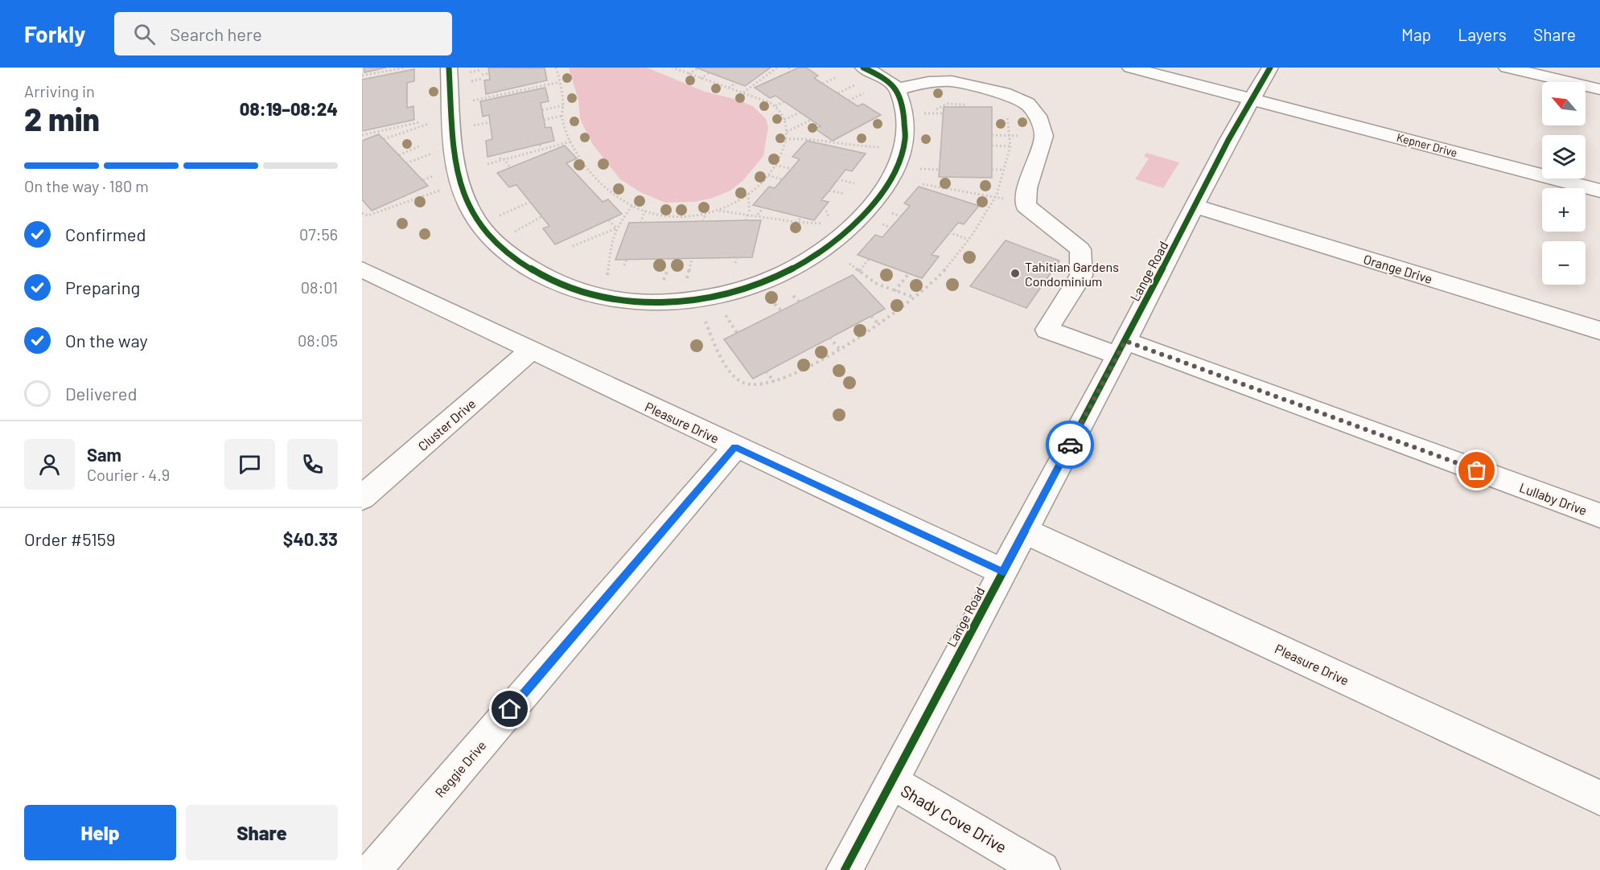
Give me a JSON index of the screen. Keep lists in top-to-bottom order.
{
  "streets": {
    "street": [
      "Kepner Drive",
      "Orange Drive",
      "Lange Road",
      "Pleasure Drive",
      "Cluster Drive",
      "Lullaby Drive",
      "Reggie Drive",
      "Shady Cove Drive"
    ]
  },
  "crossings": [
    ["Kepner Drive", "Lange Road"],
    ["Orange Drive", "Lange Road"],
    ["Lange Road", "Pleasure Drive"],
    ["Lange Road", "Lullaby Drive"],
    ["Lange Road", "Shady Cove Drive"],
    ["Pleasure Drive", "Cluster Drive"],
    ["Pleasure Drive", "Reggie Drive"]
  ],
  "places": ["Tahitian Gardens Condominium"],
  "north": "top left",
  "page": {
    "header": "Forkly",
    "search": "Search here",
    "nav": ["Map", "Layers", "Share"],
    "heading": ["2 min", "Arriving in", "08:19–08:24"],
    "panel": [
      "Sam",
      "Courier · 4.9",
      "Order #5159",
      "$40.33"
    ],
    "map_buttons": ["+", "−"],
    "bar": "On the way · 180 m",
    "list": [
      ["Confirmed", "07:56"],
      ["Preparing", "08:01"],
      ["On the way", "08:05"],
      "Delivered"
    ],
    "buttons": ["Help", "Share"]
  }
}
